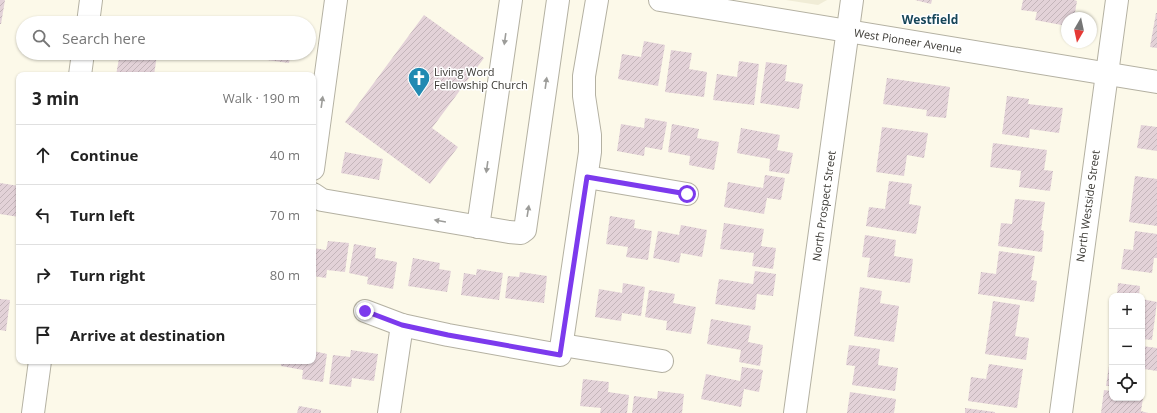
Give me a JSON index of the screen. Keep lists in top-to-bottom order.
{
  "streets": {
    "street": ["West Pioneer Avenue", "North Prospect Street", "North Westside Street"]
  },
  "crossings": [
    ["West Pioneer Avenue", "North Prospect Street"],
    ["West Pioneer Avenue", "North Westside Street"]
  ],
  "districts": ["Westfield"],
  "places": {
    "church": ["Living Word Fellowship Church"]
  },
  "north": "bottom",
  "page": {
    "search": "Search here",
    "heading": ["3 min", "Walk · 190 m"],
    "list": [
      ["Continue", "40 m"],
      ["Turn left", "70 m"],
      ["Turn right", "80 m"],
      "Arrive at destination"
    ],
    "map_buttons": ["+", "−"]
  }
}
